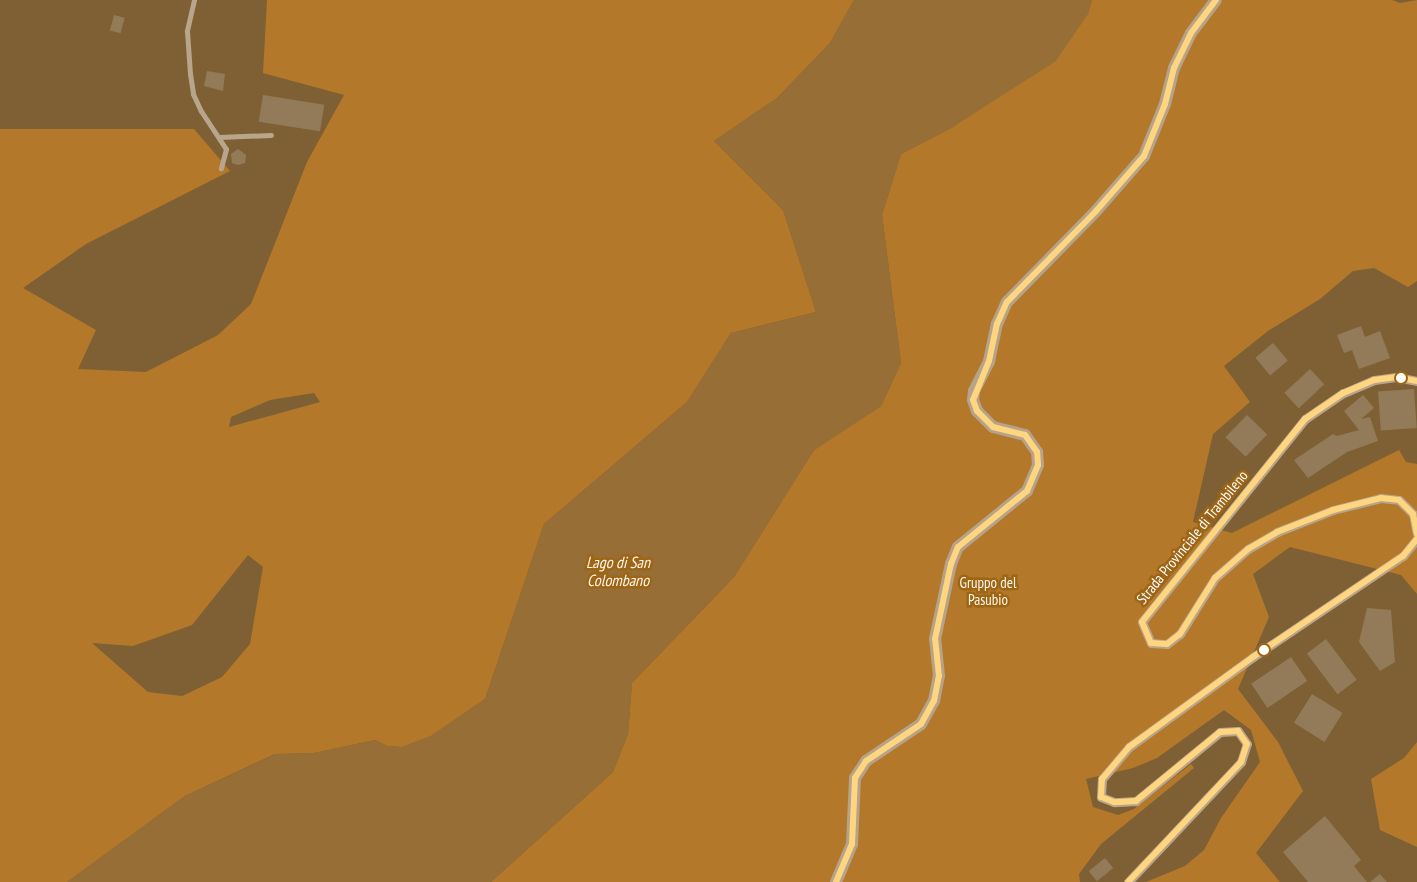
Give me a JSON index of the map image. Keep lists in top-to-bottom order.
{
  "streets": {
    "street": ["Strada Provinciale di Trambileno"]
  },
  "water": ["Lago di San Colombano"],
  "parks": ["Gruppo del Pasubio"]
}
